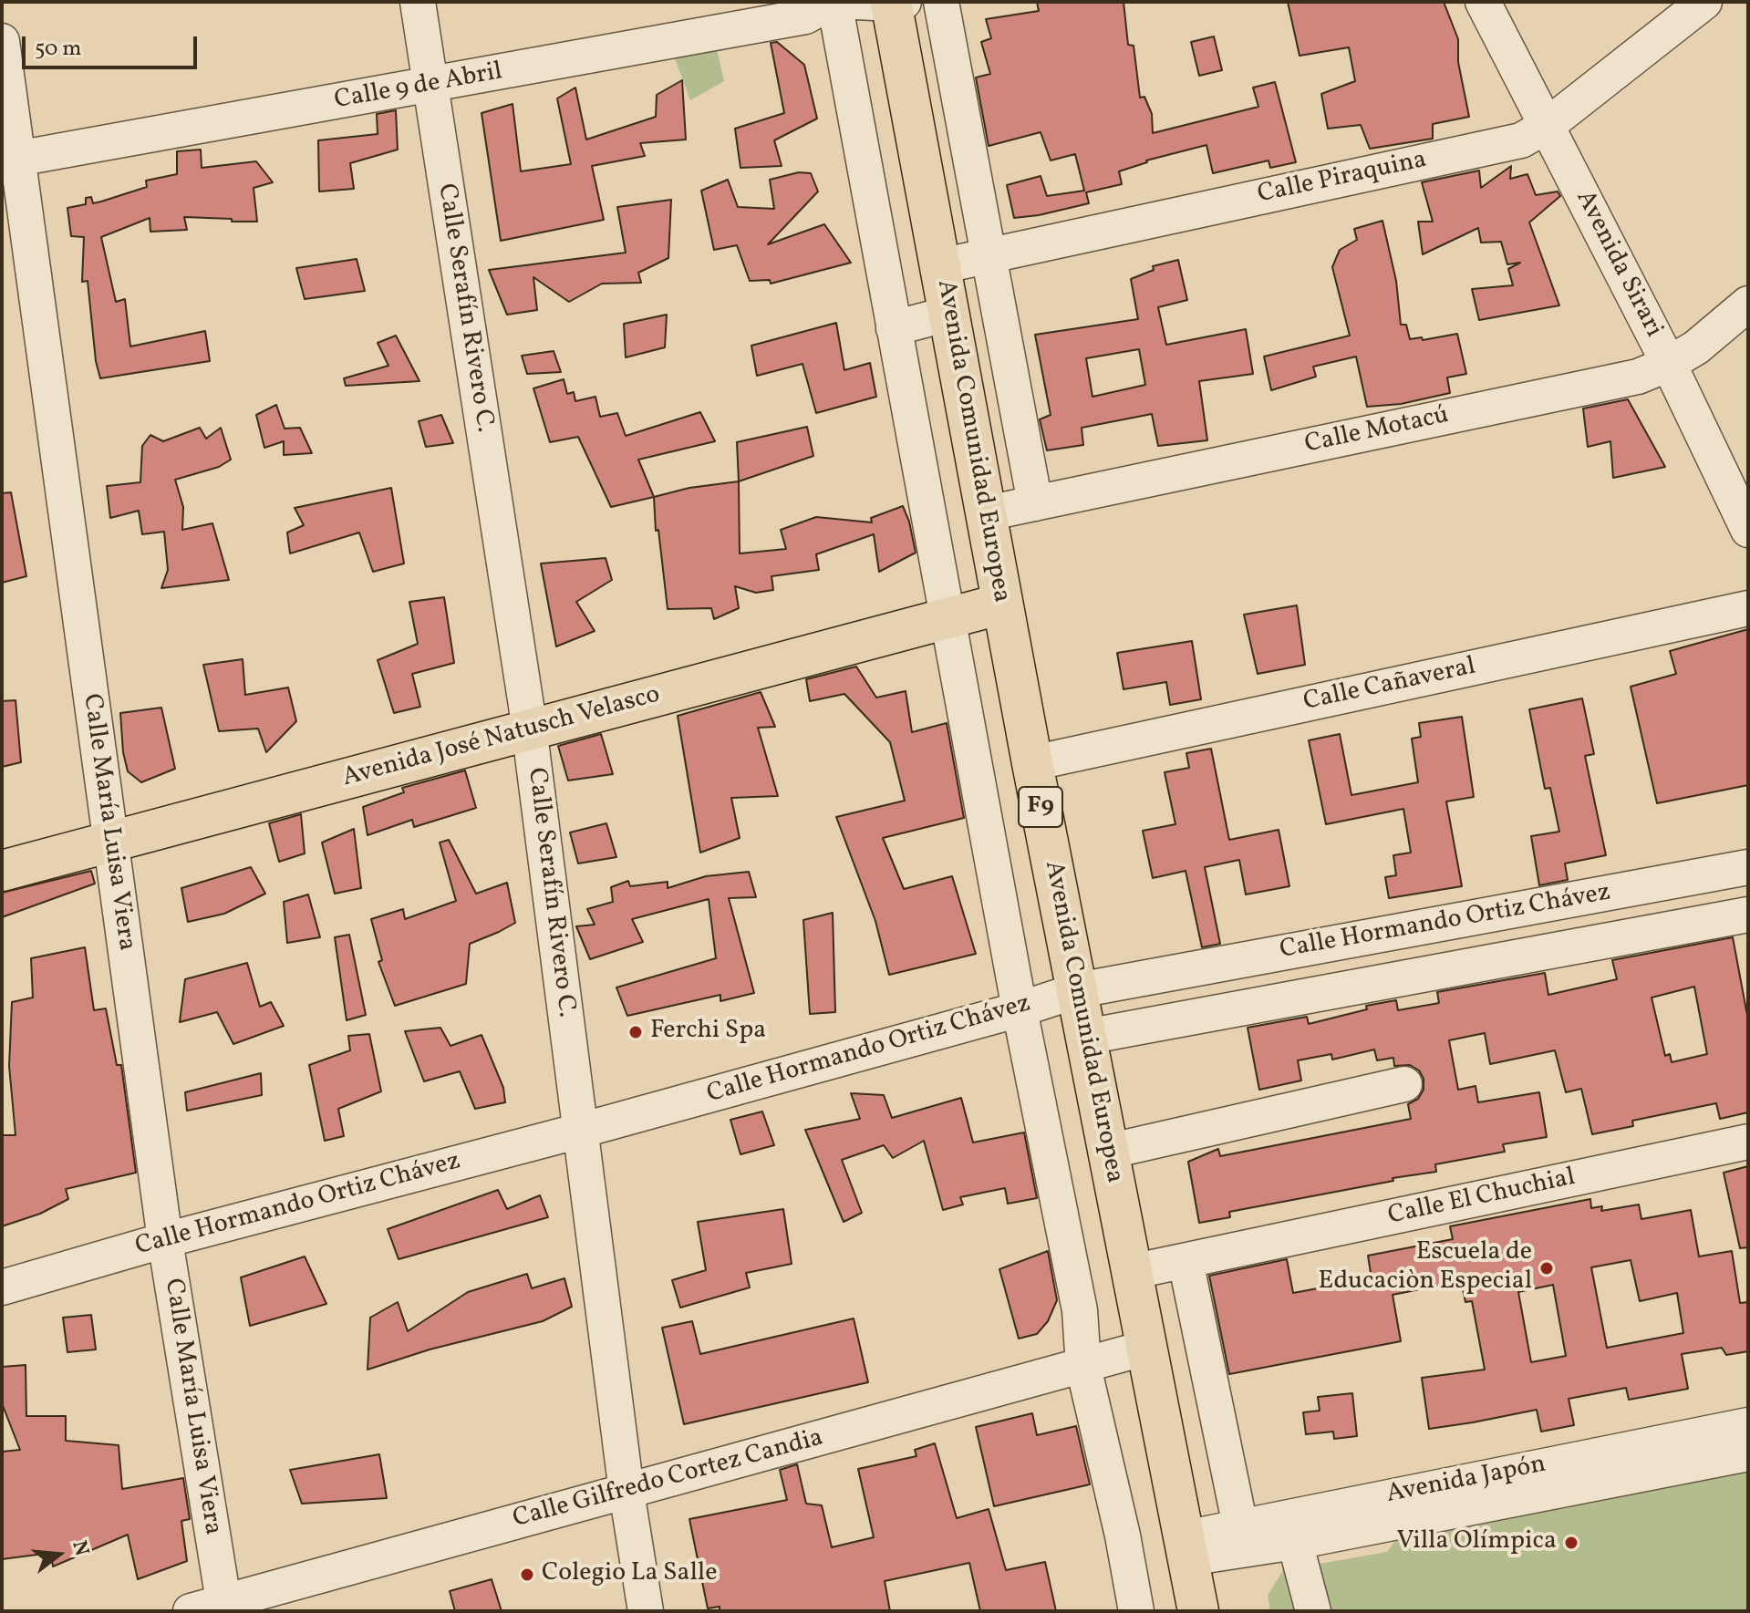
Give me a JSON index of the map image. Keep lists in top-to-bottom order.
{
  "streets": {
    "main road": ["Avenida Comunidad Europea", "Avenida José Natusch Velasco", "F9"],
    "street": [
      "Calle 9 de Abril",
      "Calle Piraquina",
      "Avenida Sirari",
      "Calle Serafín Rivero C.",
      "Calle Motacú",
      "Calle Cañaveral",
      "Calle María Luisa Viera",
      "Calle Hormando Ortiz Chávez",
      "Calle El Chuchial",
      "Calle Gilfredo Cortez Candia",
      "Avenida Japón"
    ]
  },
  "crossings": [
    ["Calle 9 de Abril", "Calle Serafín Rivero C."],
    ["Calle 9 de Abril", "Calle María Luisa Viera"],
    ["Calle Piraquina", "Avenida Sirari"],
    ["Calle Piraquina", "Avenida Comunidad Europea"],
    ["Avenida Sirari", "Calle Motacú"],
    ["Calle Serafín Rivero C.", "Avenida José Natusch Velasco"],
    ["Calle Serafín Rivero C.", "Calle Hormando Ortiz Chávez"],
    ["Calle Serafín Rivero C.", "Calle Gilfredo Cortez Candia"],
    ["Calle Motacú", "Avenida Comunidad Europea"],
    ["Avenida Comunidad Europea", "Calle Cañaveral"],
    ["Avenida Comunidad Europea", "Avenida José Natusch Velasco"],
    ["Avenida Comunidad Europea", "Calle Hormando Ortiz Chávez"],
    ["Avenida Comunidad Europea", "Calle El Chuchial"],
    ["Avenida Comunidad Europea", "Calle Gilfredo Cortez Candia"],
    ["Avenida Comunidad Europea", "Avenida Japón"],
    ["Avenida José Natusch Velasco", "Calle María Luisa Viera"],
    ["Calle María Luisa Viera", "Calle Hormando Ortiz Chávez"],
    ["Calle María Luisa Viera", "Calle Gilfredo Cortez Candia"]
  ],
  "places": [
    "Ferchi Spa",
    "Escuela de Educaciòn Especial",
    "Villa Olímpica",
    "Colegio La Salle"
  ],
  "scale_bar": "50 m",
  "north": "right"
}
